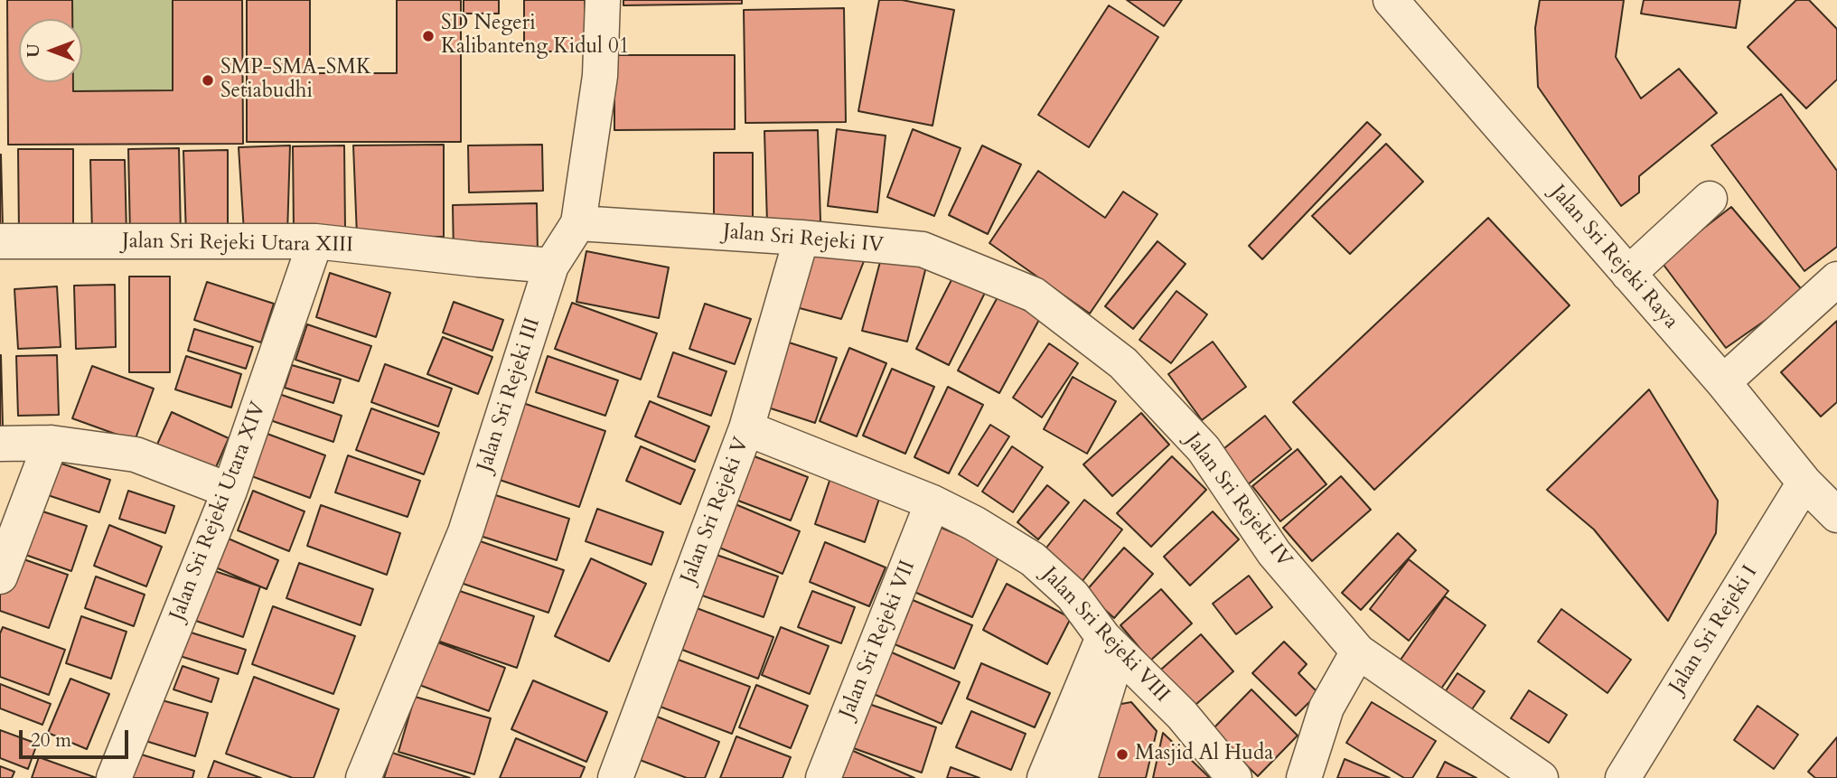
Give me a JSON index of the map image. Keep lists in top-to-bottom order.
{
  "streets": {
    "street": [
      "Jalan Sri Rejeki IV",
      "Jalan Sri Rejeki Utara XIII",
      "Jalan Sri Rejeki Raya",
      "Jalan Sri Rejeki III",
      "Jalan Sri Rejeki V",
      "Jalan Sri Rejeki Utara XIV",
      "Jalan Sri Rejeki I",
      "Jalan Sri Rejeki VIII",
      "Jalan Sri Rejeki VII"
    ]
  },
  "crossings": [
    ["Jalan Sri Rejeki IV", "Jalan Sri Rejeki III"],
    ["Jalan Sri Rejeki IV", "Jalan Sri Rejeki V"],
    ["Jalan Sri Rejeki Utara XIII", "Jalan Sri Rejeki III"],
    ["Jalan Sri Rejeki Utara XIII", "Jalan Sri Rejeki Utara XIV"],
    ["Jalan Sri Rejeki Raya", "Jalan Sri Rejeki I"],
    ["Jalan Sri Rejeki V", "Jalan Sri Rejeki VIII"],
    ["Jalan Sri Rejeki VIII", "Jalan Sri Rejeki VII"]
  ],
  "places": ["SD Negeri Kalibanteng Kidul 01", "SMP-SMA-SMK Setiabudhi", "Masjid Al Huda"],
  "scale_bar": "20 m",
  "north": "left"
}
